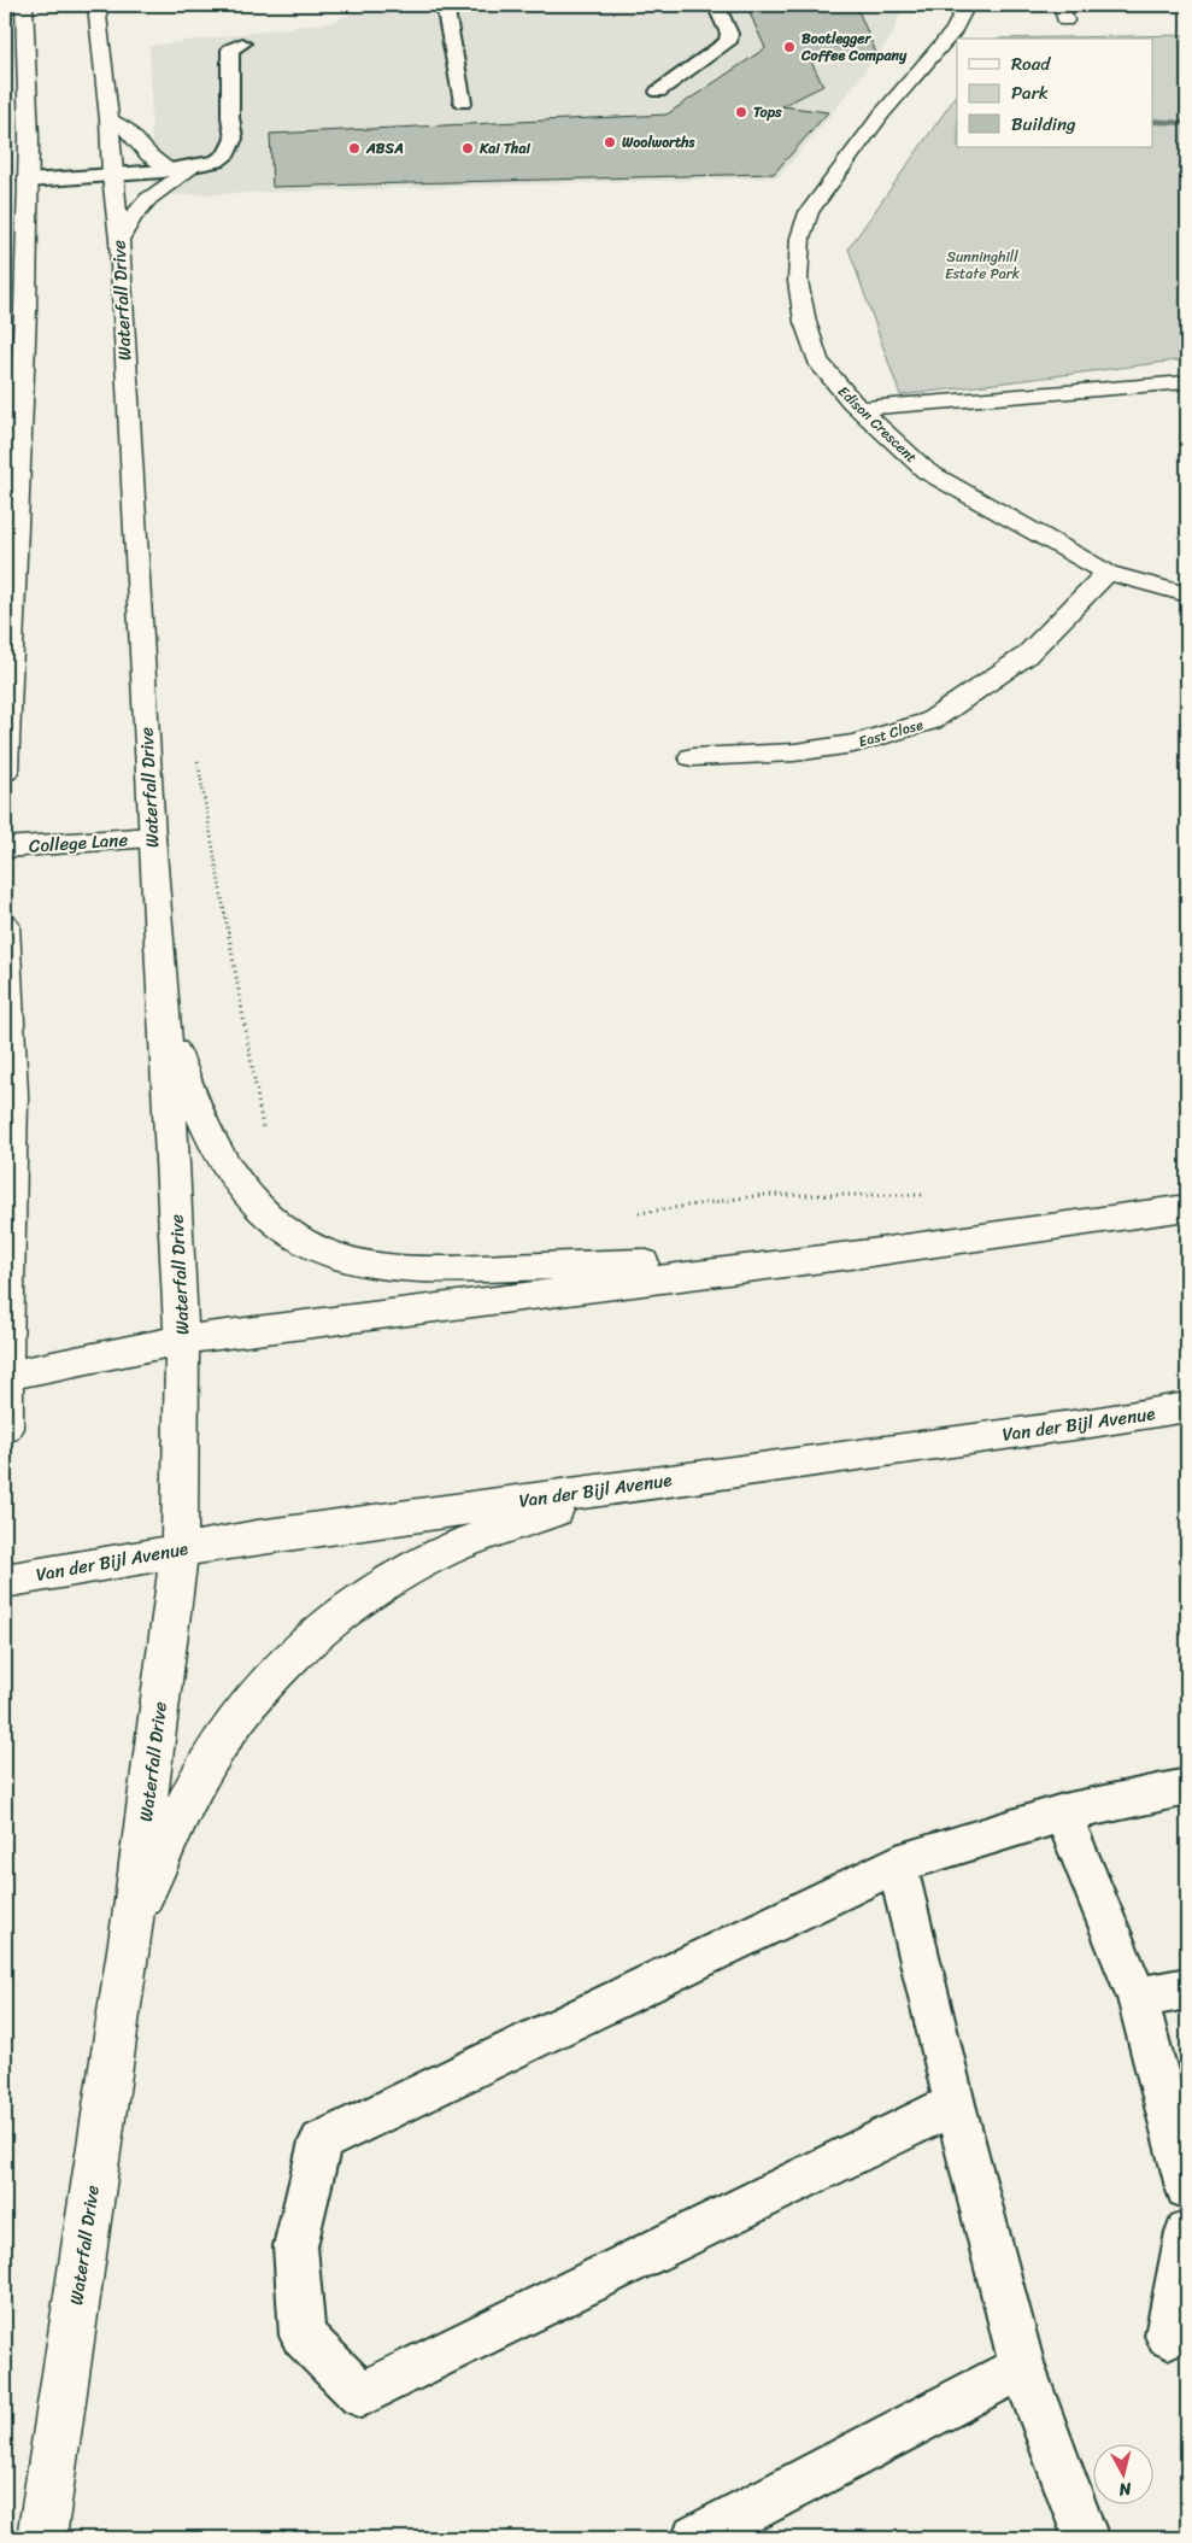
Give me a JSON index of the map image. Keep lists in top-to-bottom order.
{
  "streets": {
    "main road": [
      "Waterfall Drive",
      "Edison Crescent",
      "East Close",
      "College Lane",
      "Van der Bijl Avenue"
    ]
  },
  "crossings": [
    ["Waterfall Drive", "College Lane"],
    ["Waterfall Drive", "Van der Bijl Avenue"],
    ["Edison Crescent", "East Close"]
  ],
  "parks": ["Sunninghill Estate Park"],
  "places": [
    "Bootlegger Coffee Company",
    "Tops",
    "Woolworths",
    "ABSA",
    "Kai Thai"
  ],
  "legend": ["Road", "Park", "Building"],
  "north": "bottom"
}
